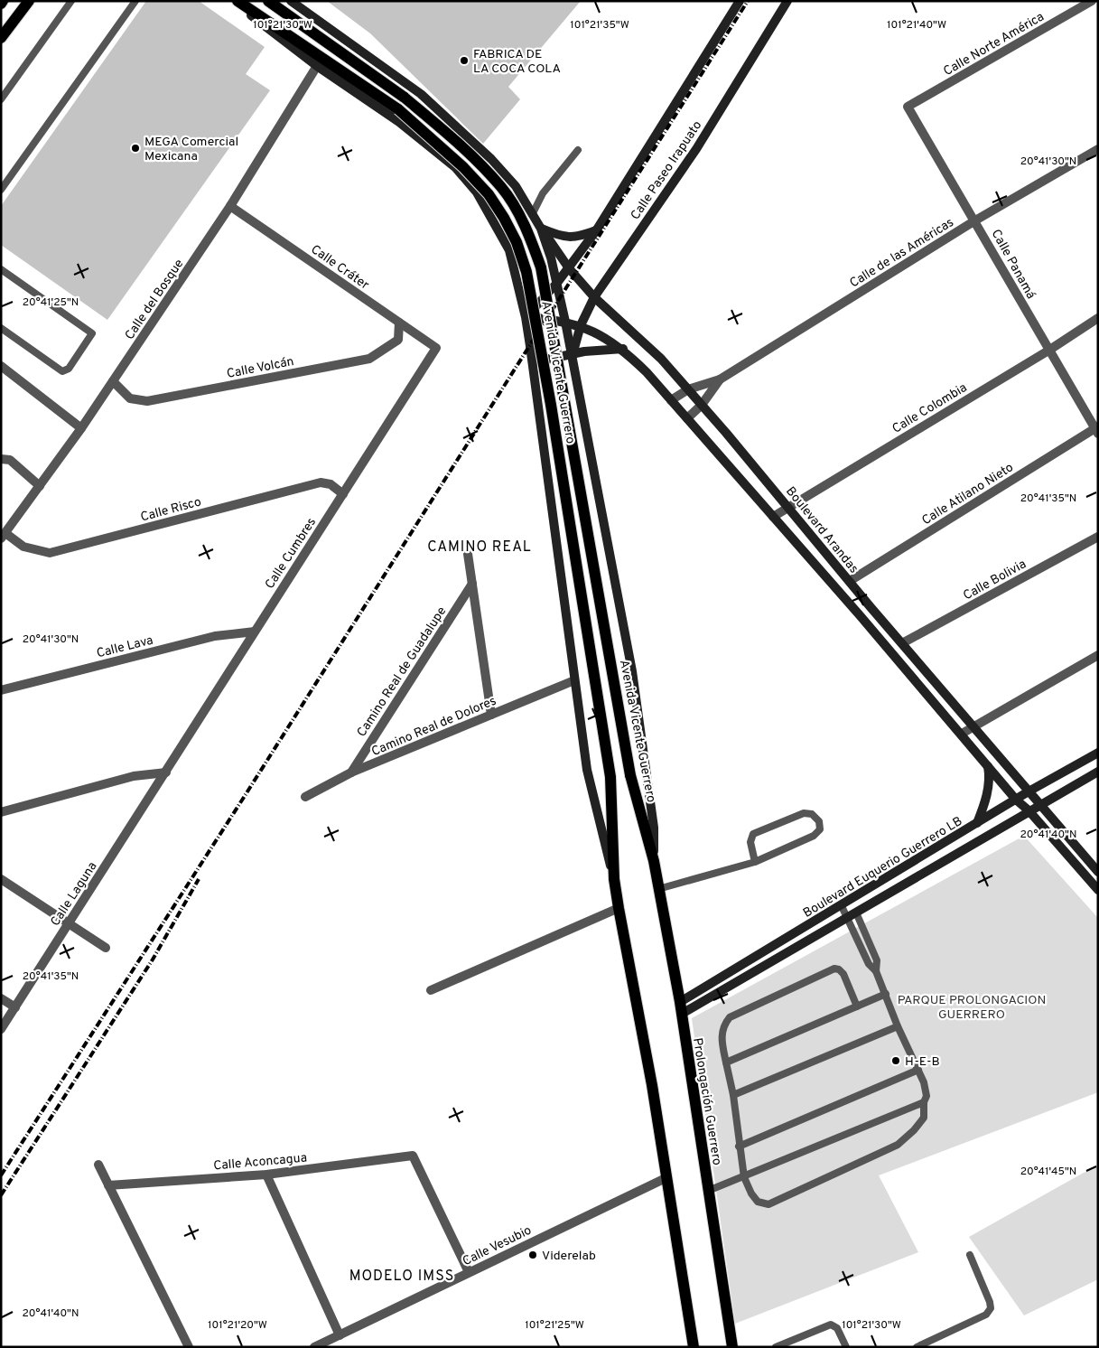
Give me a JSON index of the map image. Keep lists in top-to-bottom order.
{
  "streets": {
    "main road": [
      "Calle Paseo Irapuato",
      "Avenida Vicente Guerrero",
      "Boulevard Arandas",
      "Boulevard Euquerio Guerrero LB",
      "Prolongación Guerrero"
    ],
    "street": [
      "Calle Norte América",
      "Calle de las Américas",
      "Calle Panamá",
      "Calle Cráter",
      "Calle del Bosque",
      "Calle Volcán",
      "Calle Colombia",
      "Calle Atilano Nieto",
      "Calle Risco",
      "Calle Cumbres",
      "Calle Bolivia",
      "Calle Lava",
      "Camino Real de Guadalupe",
      "Camino Real de Dolores",
      "Calle Laguna",
      "Calle Aconcagua",
      "Calle Vesubio"
    ]
  },
  "crossings": [
    ["Calle Norte América", "Calle Panamá"],
    ["Calle Paseo Irapuato", "Boulevard Arandas"],
    ["Calle de las Américas", "Calle Panamá"],
    ["Calle de las Américas", "Boulevard Arandas"],
    ["Calle Panamá", "Calle Colombia"],
    ["Calle Panamá", "Calle Atilano Nieto"],
    ["Calle Cráter", "Calle del Bosque"],
    ["Calle Cráter", "Calle Volcán"],
    ["Calle Cráter", "Calle Cumbres"],
    ["Calle del Bosque", "Calle Volcán"],
    ["Calle del Bosque", "Calle Risco"],
    ["Avenida Vicente Guerrero", "Prolongación Guerrero"],
    ["Calle Colombia", "Boulevard Arandas"],
    ["Calle Atilano Nieto", "Boulevard Arandas"],
    ["Calle Risco", "Calle Cumbres"],
    ["Boulevard Arandas", "Calle Bolivia"],
    ["Boulevard Arandas", "Boulevard Euquerio Guerrero LB"],
    ["Calle Cumbres", "Calle Lava"],
    ["Calle Cumbres", "Calle Laguna"],
    ["Camino Real de Guadalupe", "Camino Real de Dolores"],
    ["Boulevard Euquerio Guerrero LB", "Prolongación Guerrero"],
    ["Calle Aconcagua", "Calle Vesubio"]
  ],
  "districts": ["CAMINO REAL", "MODELO IMSS"],
  "parks": ["PARQUE PROLONGACION GUERRERO"],
  "places": [
    "FABRICA DE LA COCA COLA",
    "MEGA Comercial Mexicana",
    "H-E-B",
    "Viderelab"
  ],
  "coordinates": [
    "101°21'30\"W",
    "101°21'35\"W",
    "101°21'40\"W",
    "20°41'30\"N",
    "20°41'25\"N",
    "20°41'35\"N",
    "20°41'40\"N",
    "20°41'45\"N",
    "101°21'20\"W",
    "101°21'25\"W"
  ]
}
